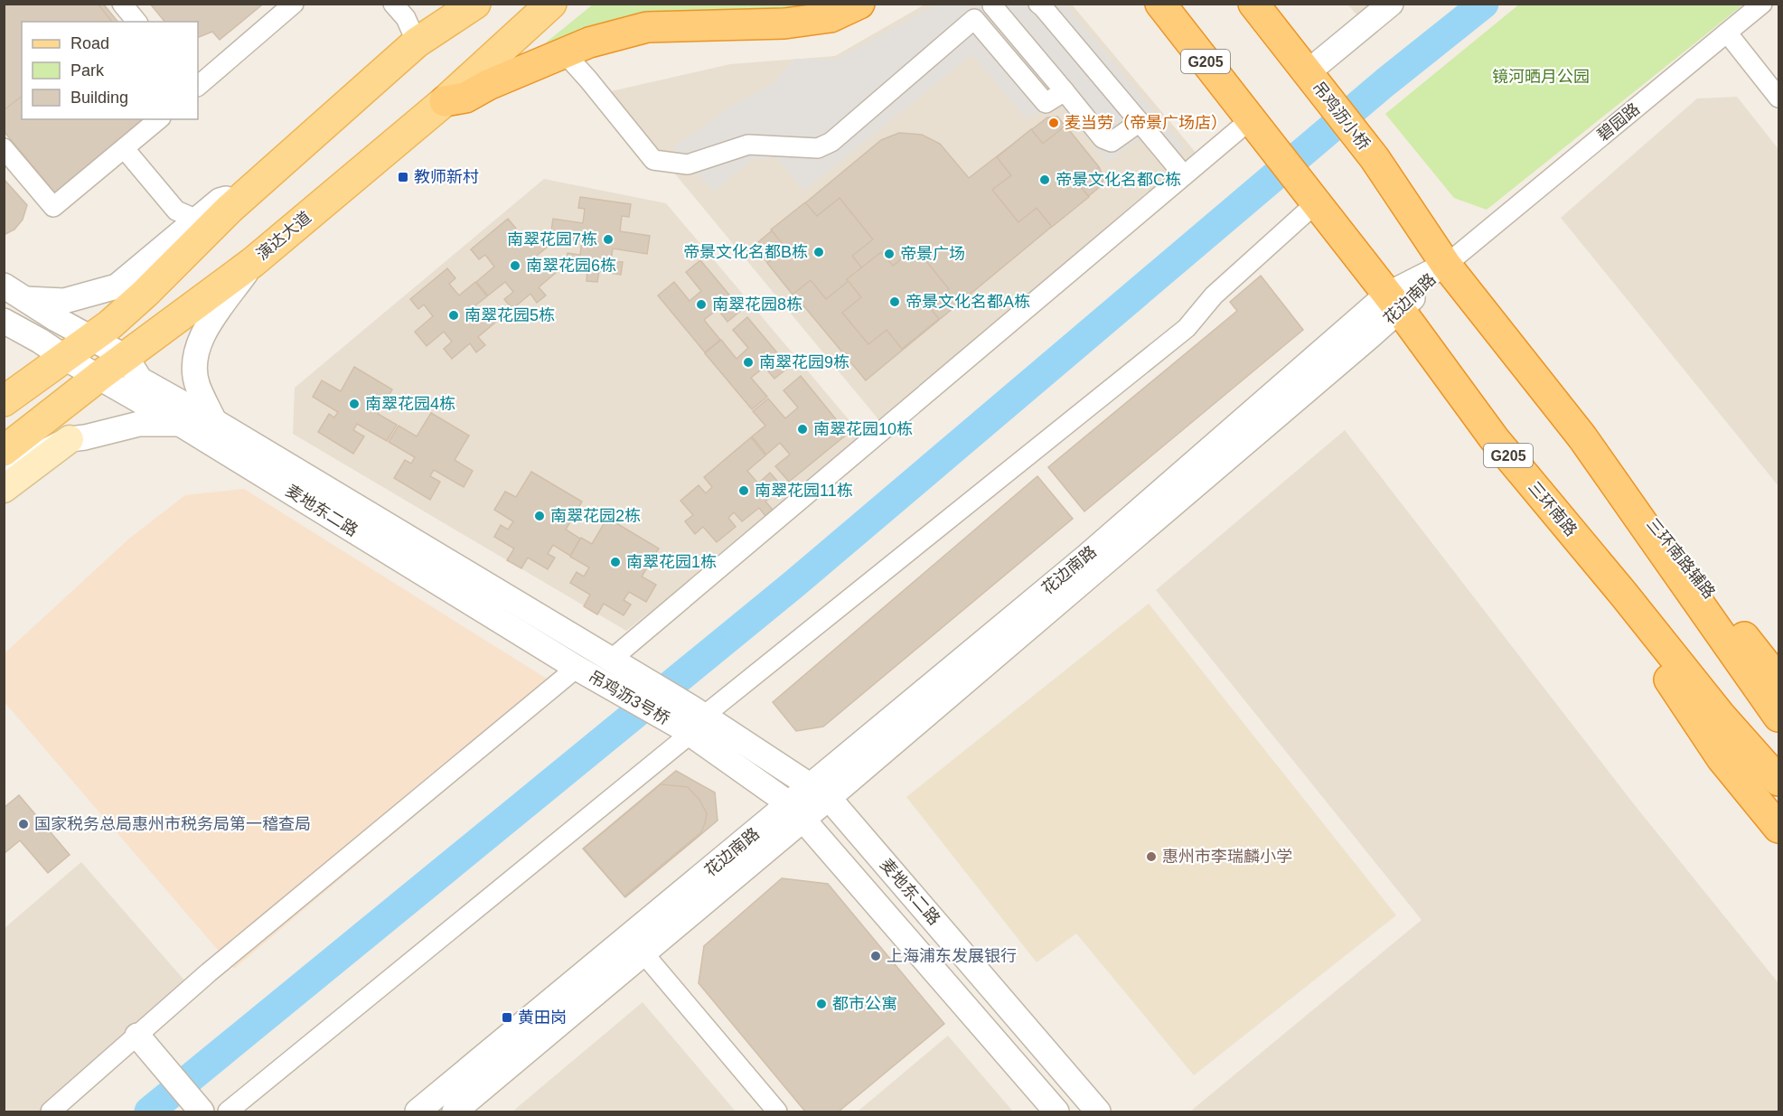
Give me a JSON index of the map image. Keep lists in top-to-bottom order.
{
  "streets": {
    "highway": [
      "G205",
      "吊鸡沥小桥",
      "三环南路",
      "三环南路辅路"
    ],
    "main road": ["演达大道"],
    "street": [
      "碧园路",
      "花边南路",
      "麦地东二路",
      "吊鸡沥3号桥"
    ]
  },
  "crossings": [
    ["G205", "三环南路"],
    ["吊鸡沥小桥", "碧园路"],
    ["吊鸡沥小桥", "花边南路"],
    ["碧园路", "花边南路"],
    ["演达大道", "麦地东二路"],
    ["花边南路", "三环南路"],
    ["花边南路", "麦地东二路"],
    ["麦地东二路", "吊鸡沥3号桥"]
  ],
  "parks": ["镜河晒月公园"],
  "places": {
    "other": [
      "麦当劳（帝景广场店）",
      "帝景文化名都C栋",
      "南翠花园7栋",
      "帝景文化名都B栋",
      "帝景广场",
      "南翠花园6栋",
      "帝景文化名都A栋",
      "南翠花园8栋",
      "南翠花园5栋",
      "南翠花园9栋",
      "南翠花园4栋",
      "南翠花园10栋",
      "南翠花园11栋",
      "南翠花园2栋",
      "南翠花园1栋",
      "国家税务总局惠州市税务局第一稽查局",
      "惠州市李瑞麟小学",
      "上海浦东发展银行",
      "都市公寓"
    ],
    "transit": ["教师新村", "黄田岗"]
  },
  "legend": ["Road", "Park", "Building"]
}
